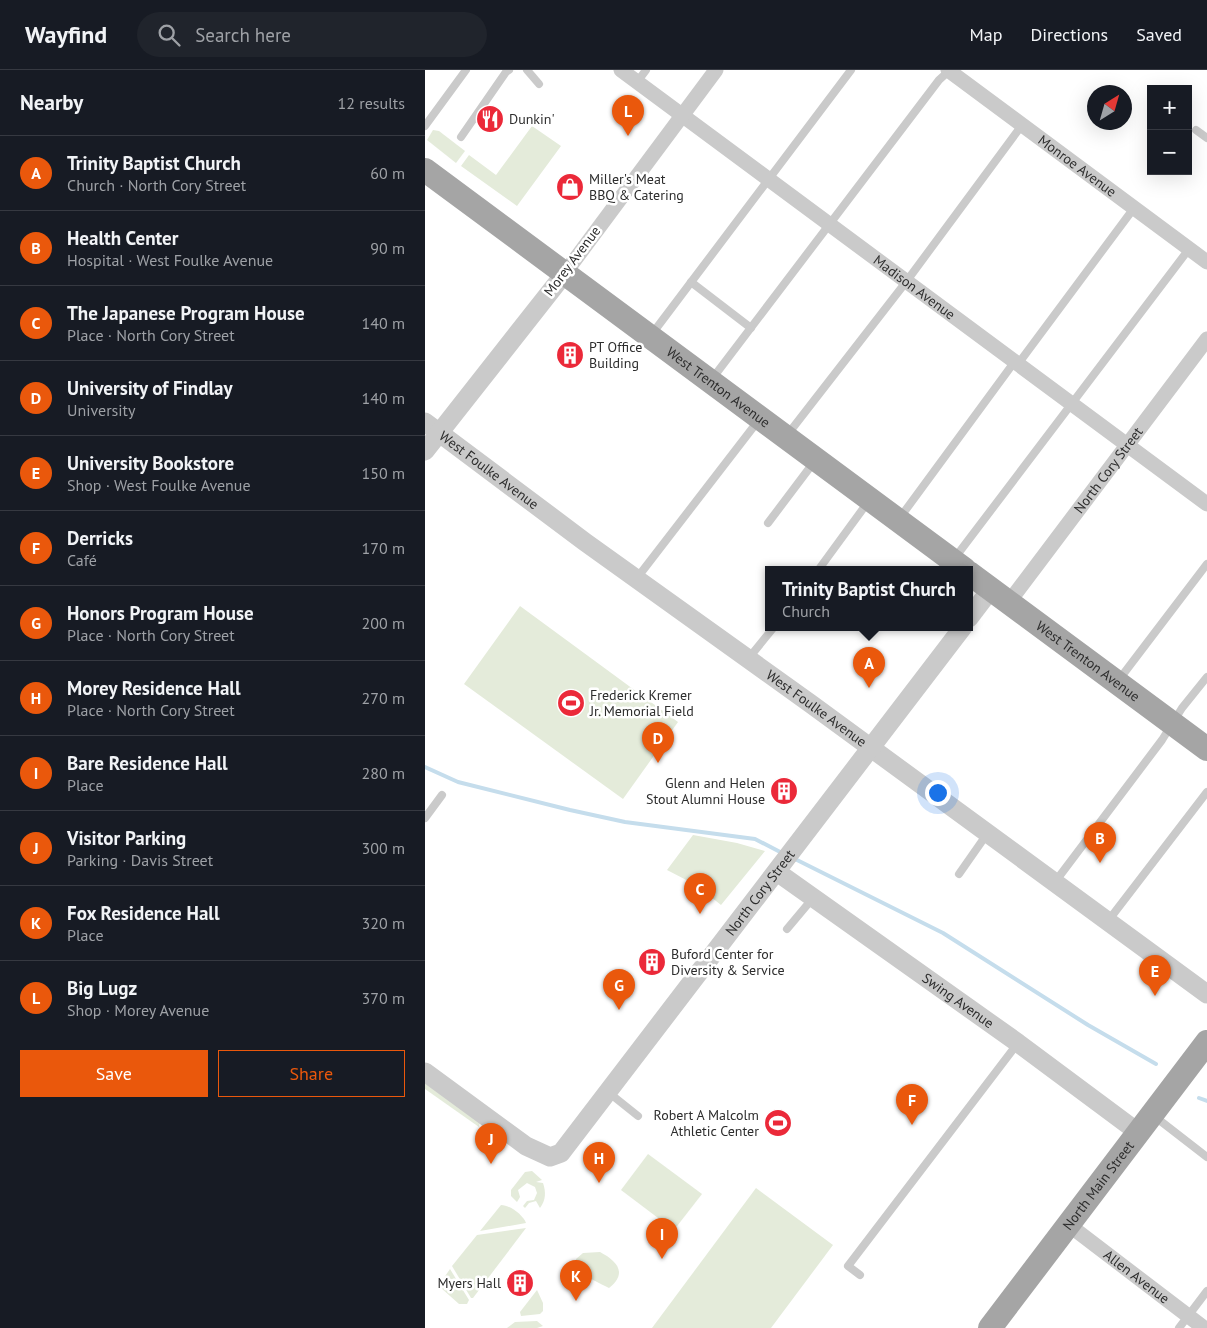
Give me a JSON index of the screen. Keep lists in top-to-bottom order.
{
  "streets": {
    "main road": ["West Trenton Avenue", "North Main Street"],
    "street": [
      "Monroe Avenue",
      "Morey Avenue",
      "Madison Avenue",
      "West Foulke Avenue",
      "North Cory Street",
      "Swing Avenue",
      "Allen Avenue"
    ]
  },
  "crossings": [
    ["Morey Avenue", "Madison Avenue"],
    ["Morey Avenue", "West Trenton Avenue"],
    ["Morey Avenue", "West Foulke Avenue"],
    ["Madison Avenue", "North Cory Street"],
    ["West Trenton Avenue", "North Cory Street"],
    ["West Foulke Avenue", "North Cory Street"],
    ["North Cory Street", "Swing Avenue"],
    ["Swing Avenue", "North Main Street"],
    ["North Main Street", "Allen Avenue"]
  ],
  "places": {
    "restaurant": ["Dunkin'"],
    "shop": ["Miller's Meat BBQ & Catering"],
    "building": [
      "PT Office Building",
      "Glenn and Helen Stout Alumni House",
      "Buford Center for Diversity & Service",
      "Myers Hall"
    ],
    "sports": ["Frederick Kremer Jr. Memorial Field", "Robert A Malcolm Athletic Center"]
  },
  "north": "top right",
  "page": {
    "header": "Wayfind",
    "search": "Search here",
    "nav": ["Map", "Directions", "Saved"],
    "heading": ["Nearby", "12 results"],
    "map_buttons": ["+", "−"],
    "pins": [
      "L",
      "A",
      "D",
      "B",
      "C",
      "E",
      "G",
      "F",
      "J",
      "H",
      "I",
      "K"
    ],
    "list": [
      {
        "mark": "A",
        "name": "Trinity Baptist Church",
        "note": "Church · North Cory Street",
        "value": "60 m"
      },
      {
        "mark": "B",
        "name": "Health Center",
        "note": "Hospital · West Foulke Avenue",
        "value": "90 m"
      },
      {
        "mark": "C",
        "name": "The Japanese Program House",
        "note": "Place · North Cory Street",
        "value": "140 m"
      },
      {
        "mark": "D",
        "name": "University of Findlay",
        "note": "University",
        "value": "140 m"
      },
      {
        "mark": "E",
        "name": "University Bookstore",
        "note": "Shop · West Foulke Avenue",
        "value": "150 m"
      },
      {
        "mark": "F",
        "name": "Derricks",
        "note": "Café",
        "value": "170 m"
      },
      {
        "mark": "G",
        "name": "Honors Program House",
        "note": "Place · North Cory Street",
        "value": "200 m"
      },
      {
        "mark": "H",
        "name": "Morey Residence Hall",
        "note": "Place · North Cory Street",
        "value": "270 m"
      },
      {
        "mark": "I",
        "name": "Bare Residence Hall",
        "note": "Place",
        "value": "280 m"
      },
      {
        "mark": "J",
        "name": "Visitor Parking",
        "note": "Parking · Davis Street",
        "value": "300 m"
      },
      {
        "mark": "K",
        "name": "Fox Residence Hall",
        "note": "Place",
        "value": "320 m"
      },
      {
        "mark": "L",
        "name": "Big Lugz",
        "note": "Shop · Morey Avenue",
        "value": "370 m"
      }
    ],
    "popup": ["Trinity Baptist Church", "Church"],
    "buttons": ["Save", "Share"]
  }
}
